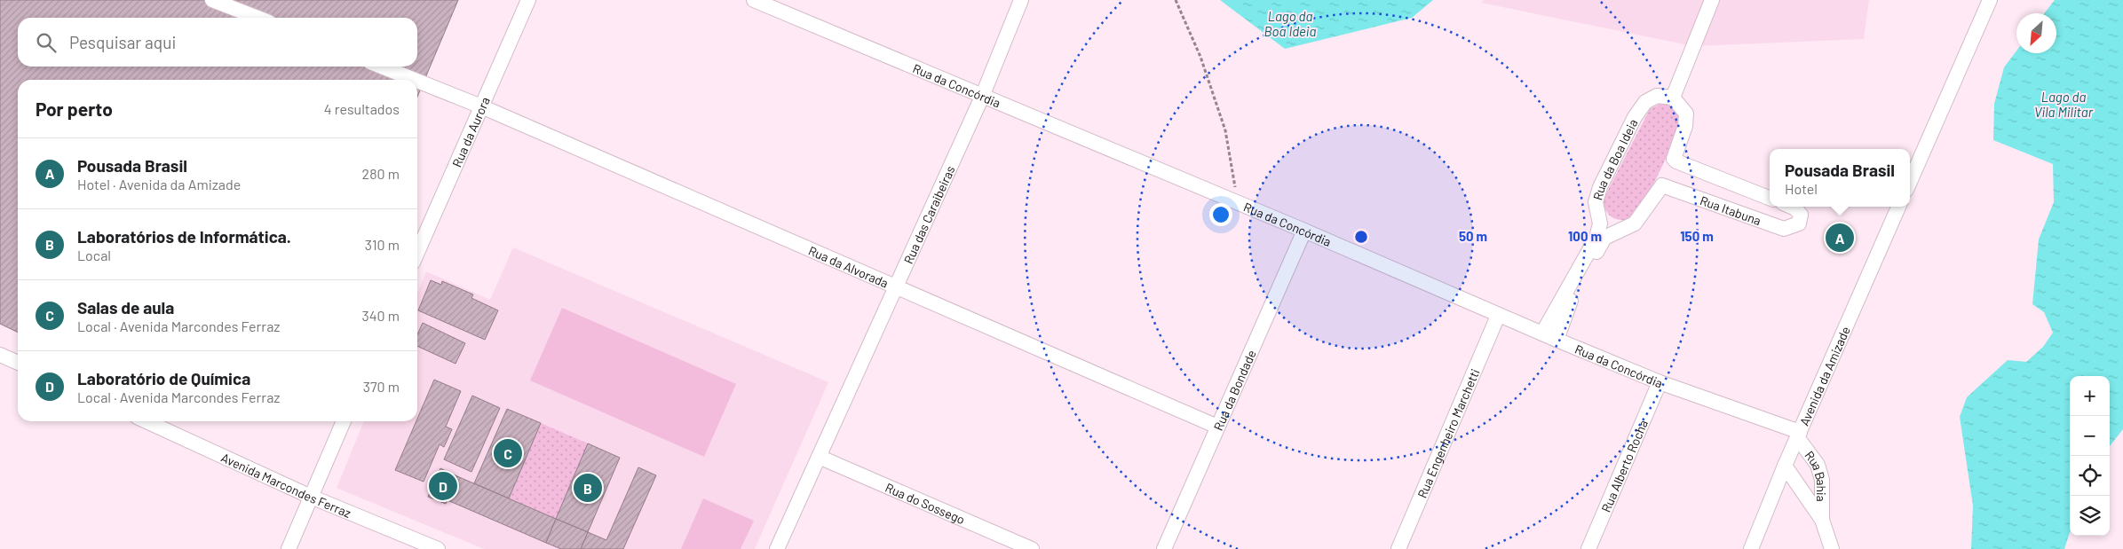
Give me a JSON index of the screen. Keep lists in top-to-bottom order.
{
  "streets": {
    "street": [
      "Rua da Concórdia",
      "Rua da Aurora",
      "Rua da Boa Ideia",
      "Rua Itabuna",
      "Rua das Caraibeiras",
      "Rua da Alvorada",
      "Avenida da Amizade",
      "Rua da Bondade",
      "Rua Engenheiro Marchetti",
      "Rua Alberto Rocha",
      "Rua Bahia",
      "Avenida Marcondes Ferraz",
      "Rua do Sossego"
    ]
  },
  "crossings": [
    ["Rua da Concórdia", "Rua da Boa Ideia"],
    ["Rua da Concórdia", "Rua Itabuna"],
    ["Rua da Concórdia", "Rua das Caraibeiras"],
    ["Rua da Concórdia", "Avenida da Amizade"],
    ["Rua da Concórdia", "Rua da Bondade"],
    ["Rua da Concórdia", "Rua Engenheiro Marchetti"],
    ["Rua da Concórdia", "Rua Alberto Rocha"],
    ["Rua da Concórdia", "Rua Bahia"],
    ["Rua da Aurora", "Rua da Alvorada"],
    ["Rua da Boa Ideia", "Rua Itabuna"],
    ["Rua das Caraibeiras", "Rua da Alvorada"],
    ["Rua das Caraibeiras", "Rua do Sossego"],
    ["Rua da Alvorada", "Rua da Bondade"],
    ["Avenida da Amizade", "Rua Bahia"]
  ],
  "water": ["Lago da Boa Ideia", "Lago da Vila Militar"],
  "north": "bottom left",
  "page": {
    "search": "Pesquisar aqui",
    "heading": ["Por perto", "4 resultados"],
    "list": [
      {
        "mark": "A",
        "name": "Pousada Brasil",
        "note": "Hotel · Avenida da Amizade",
        "value": "280 m"
      },
      {
        "mark": "B",
        "name": "Laboratórios de Informática.",
        "note": "Local",
        "value": "310 m"
      },
      {
        "mark": "C",
        "name": "Salas de aula",
        "note": "Local · Avenida Marcondes Ferraz",
        "value": "340 m"
      },
      {
        "mark": "D",
        "name": "Laboratório de Química",
        "note": "Local · Avenida Marcondes Ferraz",
        "value": "370 m"
      }
    ],
    "popup": ["Pousada Brasil", "Hotel"],
    "pins": [
      "A",
      "C",
      "D",
      "B"
    ],
    "map_buttons": ["+", "−"]
  },
  "rings": ["50 m", "100 m", "150 m"]
}
